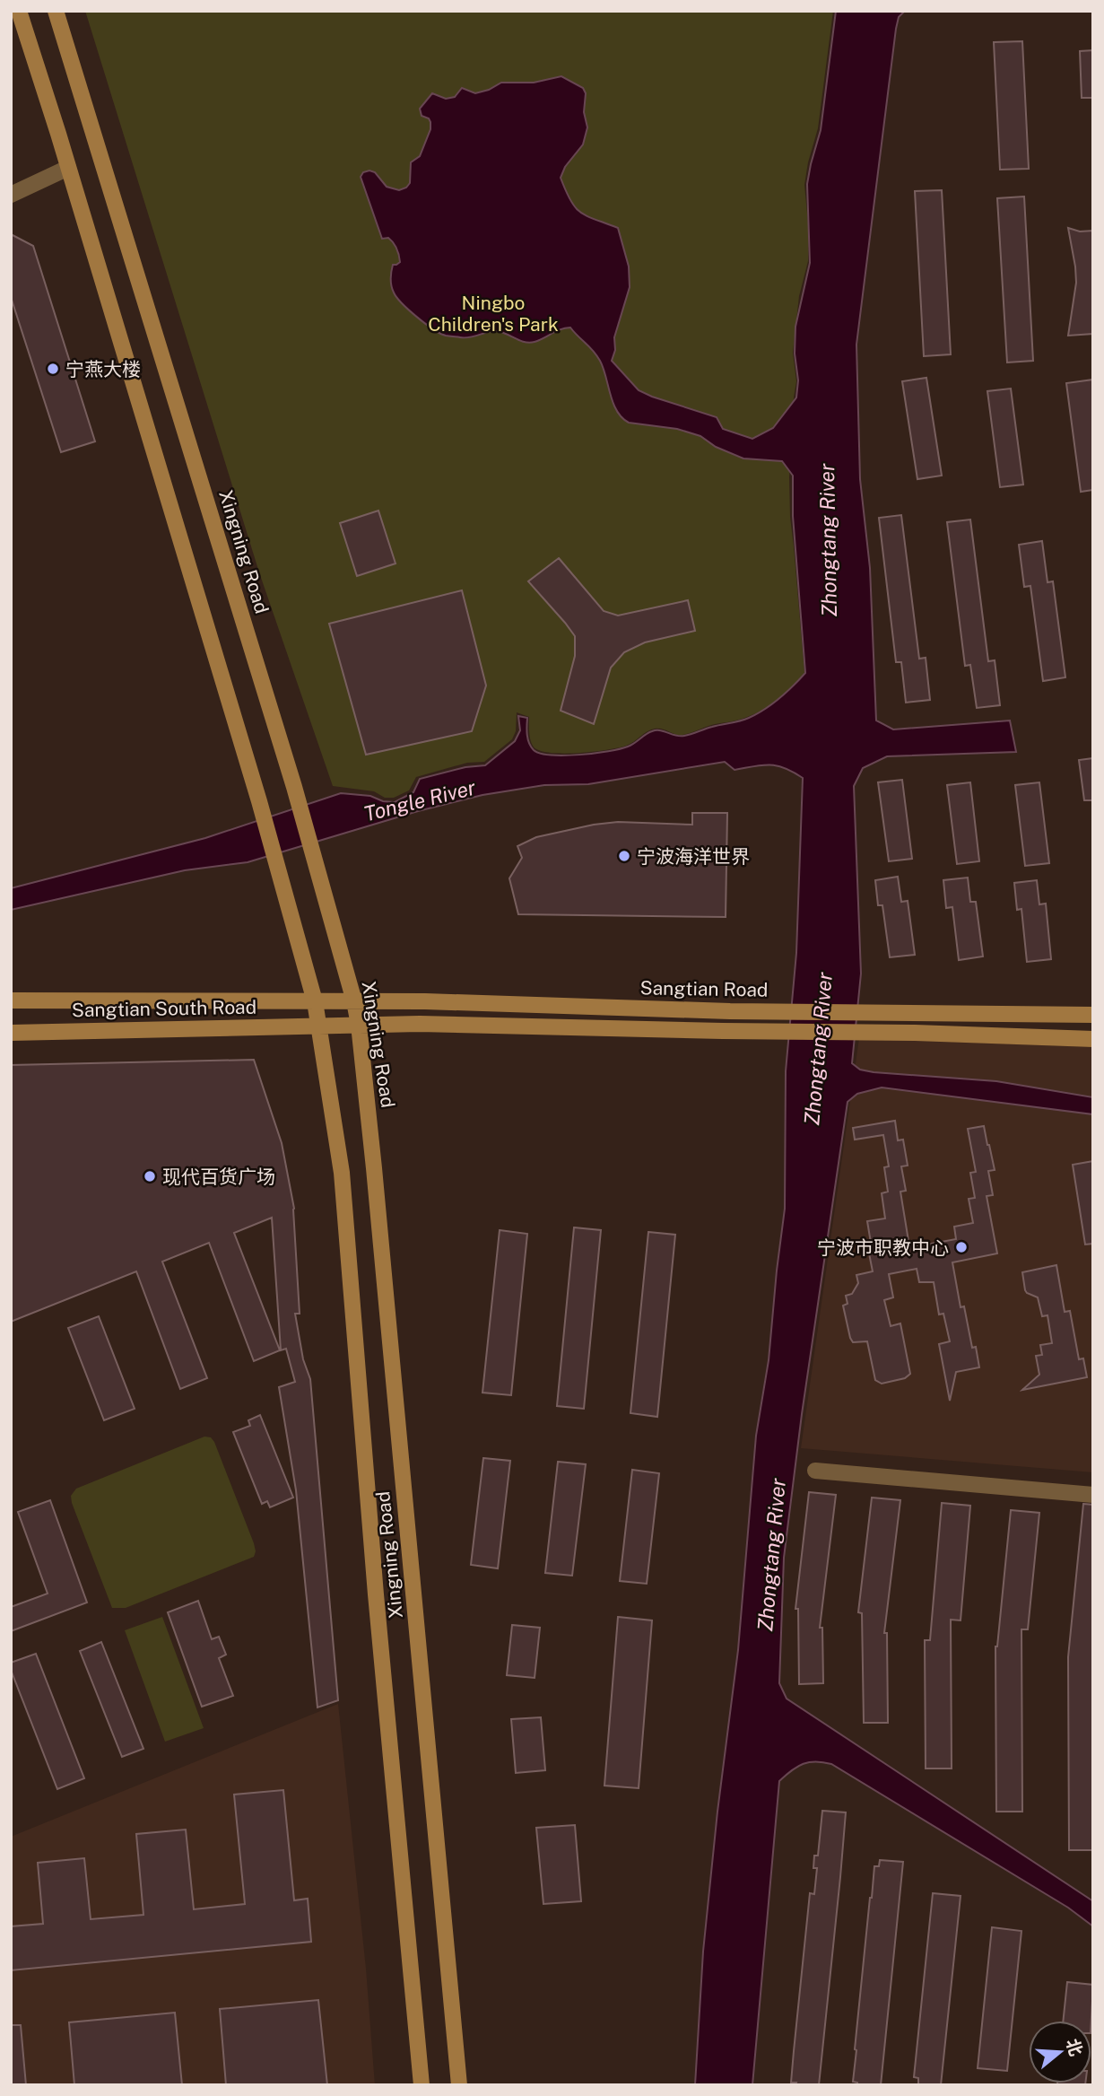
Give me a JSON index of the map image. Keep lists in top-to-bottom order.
{
  "streets": {
    "main road": ["Xingning Road", "Sangtian Road", "Sangtian South Road"]
  },
  "crossings": [
    ["Xingning Road", "Sangtian Road"],
    ["Xingning Road", "Sangtian South Road"],
    ["Sangtian Road", "Sangtian South Road"]
  ],
  "water": ["Zhongtang River", "Tongle River"],
  "parks": ["Ningbo Children's Park"],
  "places": [
    "宁燕大楼",
    "宁波海洋世界",
    "现代百货广场",
    "宁波市职教中心"
  ],
  "north": "right"
}
